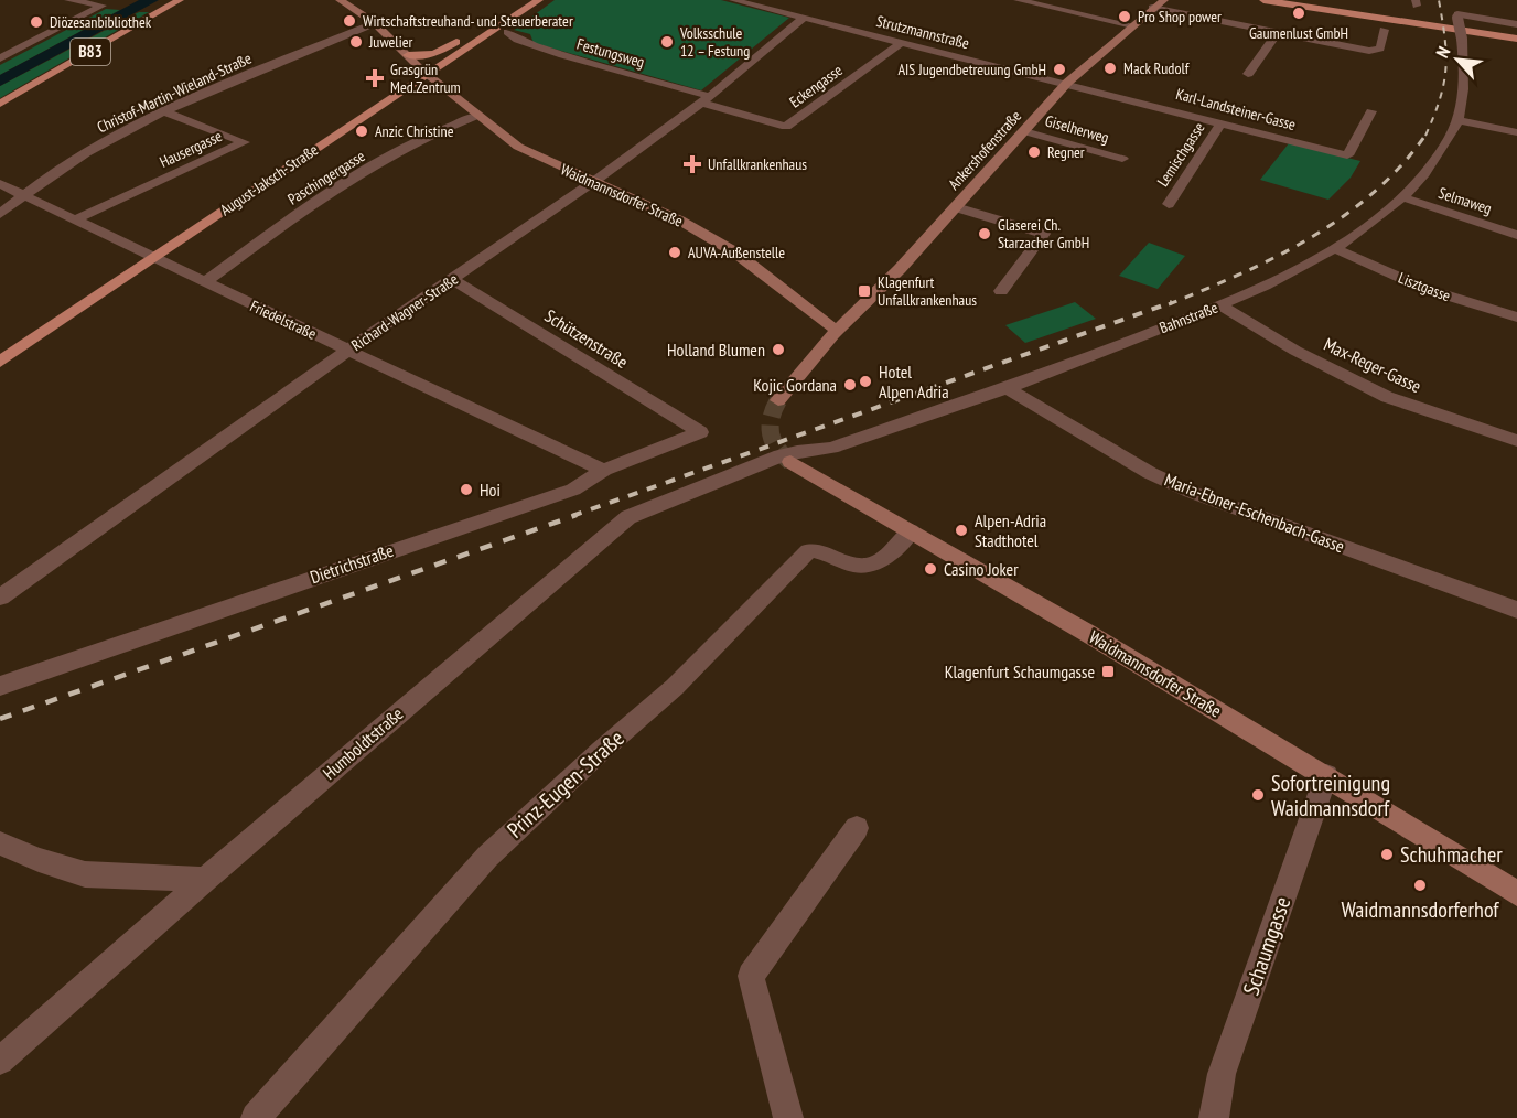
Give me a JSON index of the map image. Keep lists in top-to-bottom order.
{
  "streets": {
    "main road": ["B83", "August-Jaksch-Straße"],
    "street": [
      "Strutzmannstraße",
      "Festungsweg",
      "Eckengasse",
      "Christof-Martin-Wieland-Straße",
      "Karl-Landsteiner-Gasse",
      "Giselherweg",
      "Hausergasse",
      "Ankershofenstraße",
      "Lemischgasse",
      "Paschingergasse",
      "Waidmannsdorfer Straße",
      "Selmaweg",
      "Lisztgasse",
      "Richard-Wagner-Straße",
      "Bahnstraße",
      "Friedelstraße",
      "Schützenstraße",
      "Max-Reger-Gasse",
      "Maria-Ebner-Eschenbach-Gasse",
      "Dietrichstraße",
      "Humboldtstraße",
      "Prinz-Eugen-Straße",
      "Schaumgasse"
    ]
  },
  "crossings": [
    ["Strutzmannstraße", "Eckengasse"],
    ["Strutzmannstraße", "Karl-Landsteiner-Gasse"],
    ["Strutzmannstraße", "Ankershofenstraße"],
    ["Strutzmannstraße", "Richard-Wagner-Straße"],
    ["Festungsweg", "Eckengasse"],
    ["Festungsweg", "Richard-Wagner-Straße"],
    ["Eckengasse", "Richard-Wagner-Straße"],
    ["Christof-Martin-Wieland-Straße", "Hausergasse"],
    ["Christof-Martin-Wieland-Straße", "Waidmannsdorfer Straße"],
    ["Christof-Martin-Wieland-Straße", "Friedelstraße"],
    ["Karl-Landsteiner-Gasse", "Ankershofenstraße"],
    ["Karl-Landsteiner-Gasse", "Lemischgasse"],
    ["Giselherweg", "Ankershofenstraße"],
    ["Hausergasse", "Friedelstraße"],
    ["Ankershofenstraße", "Waidmannsdorfer Straße"],
    ["Paschingergasse", "Waidmannsdorfer Straße"],
    ["Paschingergasse", "Friedelstraße"],
    ["August-Jaksch-Straße", "Waidmannsdorfer Straße"],
    ["August-Jaksch-Straße", "Friedelstraße"],
    ["Waidmannsdorfer Straße", "Richard-Wagner-Straße"],
    ["Waidmannsdorfer Straße", "Prinz-Eugen-Straße"],
    ["Waidmannsdorfer Straße", "Schaumgasse"],
    ["Selmaweg", "Bahnstraße"],
    ["Lisztgasse", "Bahnstraße"],
    ["Richard-Wagner-Straße", "Friedelstraße"],
    ["Richard-Wagner-Straße", "Schützenstraße"],
    ["Bahnstraße", "Max-Reger-Gasse"],
    ["Bahnstraße", "Maria-Ebner-Eschenbach-Gasse"],
    ["Bahnstraße", "Humboldtstraße"],
    ["Friedelstraße", "Dietrichstraße"],
    ["Schützenstraße", "Dietrichstraße"]
  ],
  "places": {
    "other": [
      "Gaumenlust GmbH",
      "Pro Shop power",
      "Wirtschaftstreuhand- und Steuerberater",
      "Diözesanbibliothek",
      "Juwelier",
      "Volksschule 12 – Festung",
      "Mack Rudolf",
      "AIS Jugendbetreuung GmbH",
      "Anzic Christine",
      "Regner",
      "Glaserei Ch. Starzacher GmbH",
      "AUVA-Außenstelle",
      "Holland Blumen",
      "Hotel Alpen Adria",
      "Kojic Gordana",
      "Hoi",
      "Alpen-Adria Stadthotel",
      "Casino Joker",
      "Sofortreinigung Waidmannsdorf",
      "Schuhmacher",
      "Waidmannsdorferhof"
    ],
    "health": ["Grasgrün Med.Zentrum", "Unfallkrankenhaus"],
    "transit": ["Klagenfurt Unfallkrankenhaus", "Klagenfurt Schaumgasse"]
  },
  "north": "top left"
}
